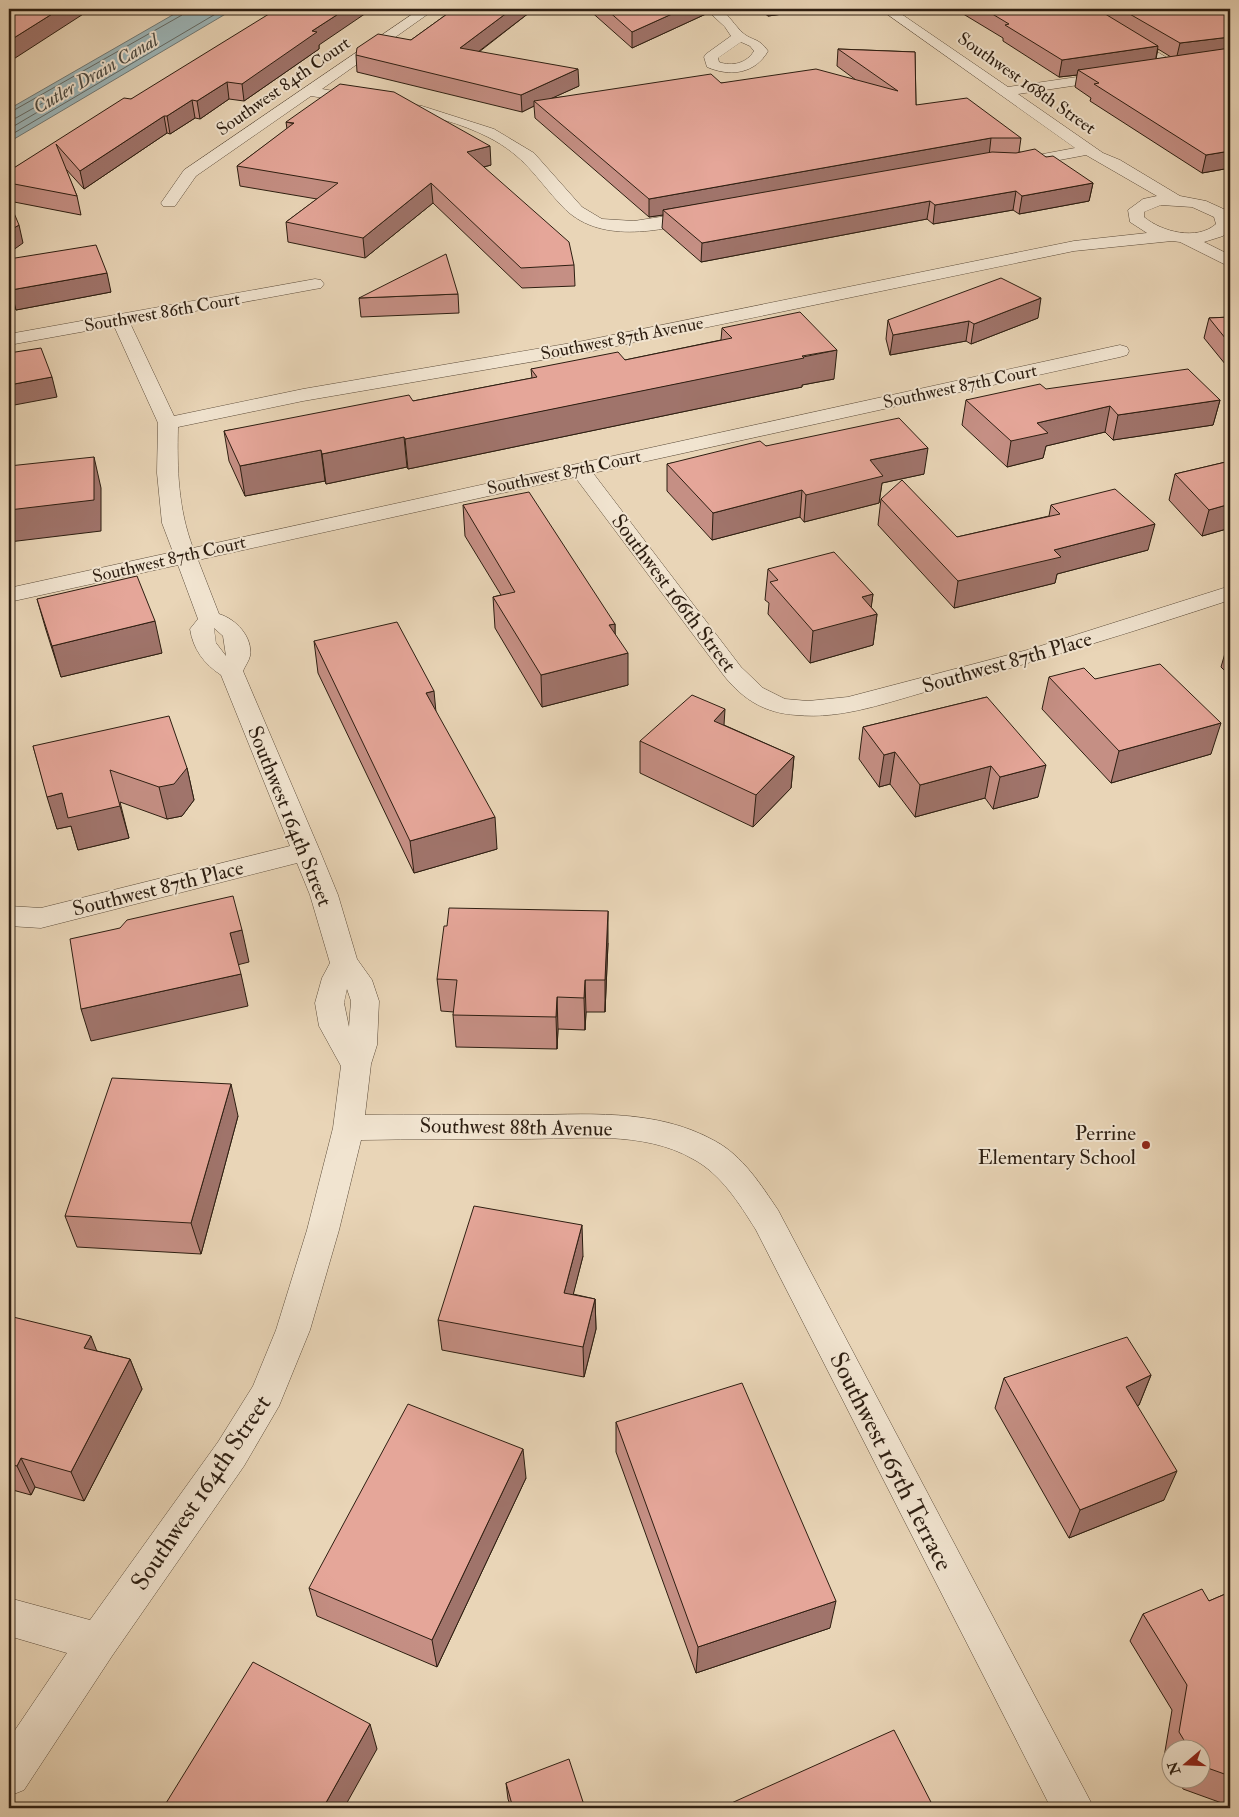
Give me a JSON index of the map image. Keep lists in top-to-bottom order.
{
  "streets": {
    "street": [
      "Southwest 168th Street",
      "Southwest 84th Court",
      "Southwest 86th Court",
      "Southwest 87th Avenue",
      "Southwest 87th Court",
      "Southwest 166th Street",
      "Southwest 87th Place",
      "Southwest 164th Street",
      "Southwest 88th Avenue",
      "Southwest 165th Terrace"
    ]
  },
  "crossings": [
    ["Southwest 168th Street", "Southwest 87th Avenue"],
    ["Southwest 86th Court", "Southwest 164th Street"],
    ["Southwest 87th Avenue", "Southwest 164th Street"],
    ["Southwest 87th Court", "Southwest 166th Street"],
    ["Southwest 87th Court", "Southwest 164th Street"],
    ["Southwest 166th Street", "Southwest 87th Place"],
    ["Southwest 87th Place", "Southwest 164th Street"],
    ["Southwest 164th Street", "Southwest 88th Avenue"],
    ["Southwest 88th Avenue", "Southwest 165th Terrace"]
  ],
  "water": ["Cutler Drain Canal"],
  "places": ["Perrine Elementary School"],
  "north": "left"
}
